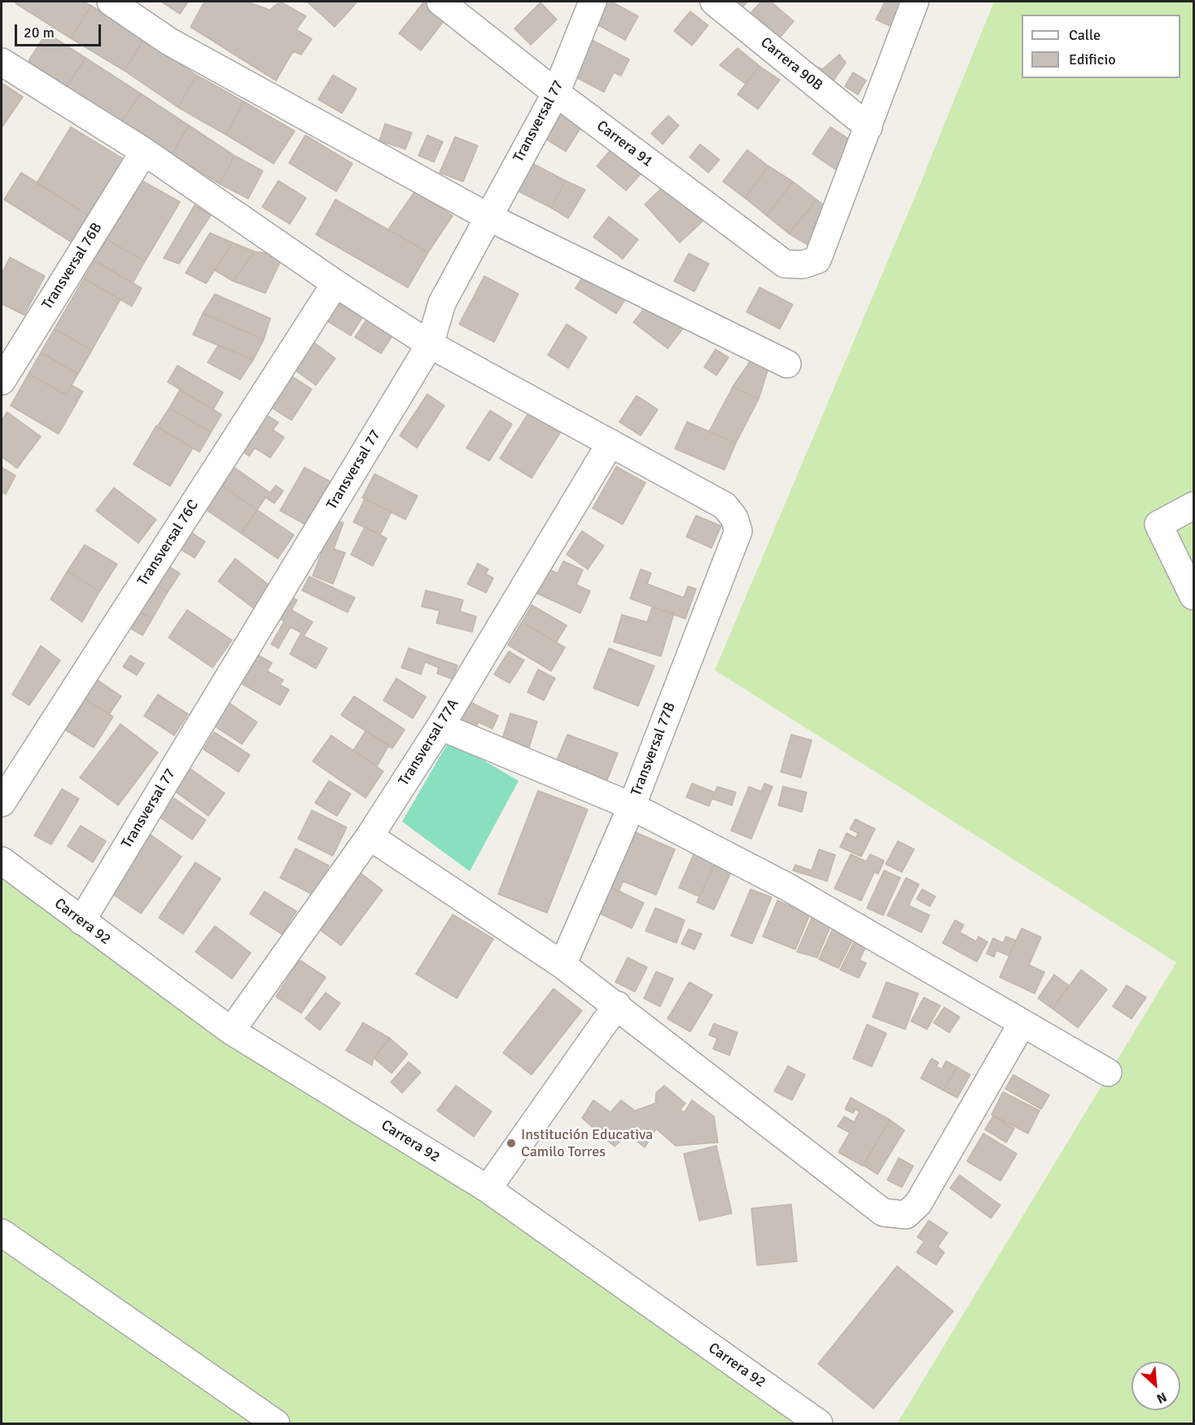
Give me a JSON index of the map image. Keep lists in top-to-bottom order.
{
  "streets": {
    "street": [
      "Carrera 90B",
      "Transversal 77",
      "Carrera 91",
      "Transversal 76B",
      "Transversal 76C",
      "Transversal 77A",
      "Transversal 77B",
      "Carrera 92"
    ]
  },
  "crossings": [
    ["Carrera 90B", "Carrera 91"],
    ["Transversal 77", "Carrera 91"],
    ["Transversal 77", "Carrera 92"],
    ["Transversal 77A", "Transversal 77B"],
    ["Transversal 77A", "Carrera 92"]
  ],
  "places": ["Institución Educativa Camilo Torres"],
  "legend": ["Calle", "Edificio"],
  "scale_bar": "20 m",
  "north": "bottom right"
}
